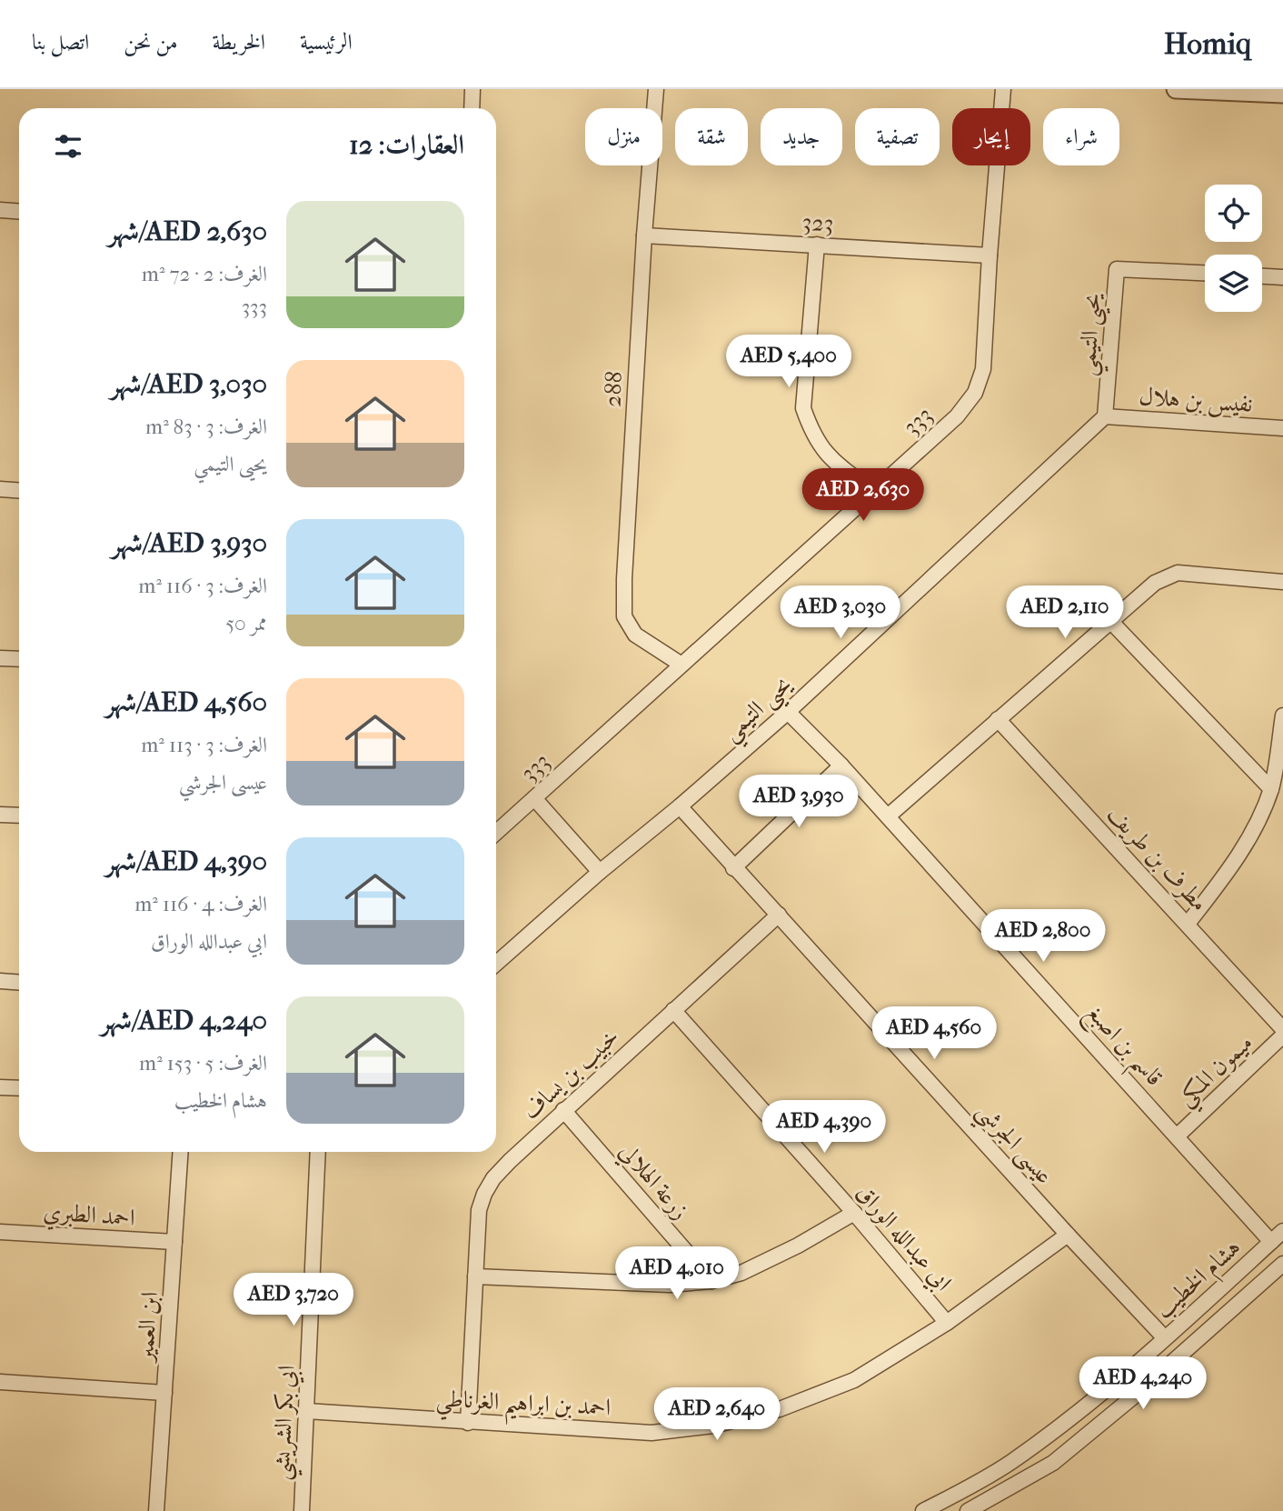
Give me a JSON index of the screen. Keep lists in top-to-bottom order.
{
  "streets": {
    "street": [
      "323",
      "يحيى التيمي",
      "288",
      "نفيس بن هلال",
      "333",
      "مطرف بن طريف",
      "قاسم بن اصبغ",
      "ميمون المكي",
      "خبيب بن يساف",
      "عيسى الجرشي",
      "زرعة الهلالي",
      "احمد الطبري",
      "ابي عبدالله الوراق",
      "هشام الخطيب",
      "ابن العمير",
      "احمد بن ابراهيم الغرناطي",
      "ابي بكر الشريشي"
    ]
  },
  "crossings": [
    ["323", "288"],
    ["323", "333"],
    ["يحيى التيمي", "نفيس بن هلال"],
    ["يحيى التيمي", "قاسم بن اصبغ"],
    ["يحيى التيمي", "عيسى الجرشي"],
    ["288", "333"],
    ["قاسم بن اصبغ", "ميمون المكي"],
    ["قاسم بن اصبغ", "هشام الخطيب"],
    ["خبيب بن يساف", "عيسى الجرشي"],
    ["خبيب بن يساف", "زرعة الهلالي"],
    ["خبيب بن يساف", "ابي عبدالله الوراق"],
    ["خبيب بن يساف", "احمد بن ابراهيم الغرناطي"],
    ["عيسى الجرشي", "هشام الخطيب"],
    ["عيسى الجرشي", "احمد بن ابراهيم الغرناطي"],
    ["احمد الطبري", "ابن العمير"],
    ["ابي عبدالله الوراق", "احمد بن ابراهيم الغرناطي"],
    ["احمد بن ابراهيم الغرناطي", "ابي بكر الشريشي"]
  ],
  "page": {
    "header": "Homiq",
    "nav": [
      "الرئيسية",
      "الخريطة",
      "من نحن",
      "اتصل بنا"
    ],
    "chip": [
      "شراء",
      "إيجار",
      "تصفية",
      "جديد",
      "شقة",
      "منزل"
    ],
    "heading": "العقارات: 12",
    "list": [
      {
        "name": "AED 2,630/شهر",
        "note": "الغرف: 2 · 72 m² · 333"
      },
      {
        "name": "AED 3,030/شهر",
        "note": "الغرف: 3 · 83 m² · يحيى التيمي"
      },
      {
        "name": "AED 3,930/شهر",
        "note": "الغرف: 3 · 116 m² · ممر 50"
      },
      {
        "name": "AED 4,560/شهر",
        "note": "الغرف: 3 · 113 m² · عيسى الجرشي"
      },
      {
        "name": "AED 4,390/شهر",
        "note": "الغرف: 4 · 116 m² · ابي عبدالله الوراق"
      },
      {
        "name": "AED 4,240/شهر",
        "note": "الغرف: 5 · 153 m² · هشام الخطيب"
      }
    ],
    "price": [
      "AED 5,400",
      "AED 2,630",
      "AED 3,030",
      "AED 2,110",
      "AED 3,930",
      "AED 2,800",
      "AED 4,560",
      "AED 4,390",
      "AED 4,010",
      "AED 3,720",
      "AED 4,240",
      "AED 2,640"
    ]
  }
}
